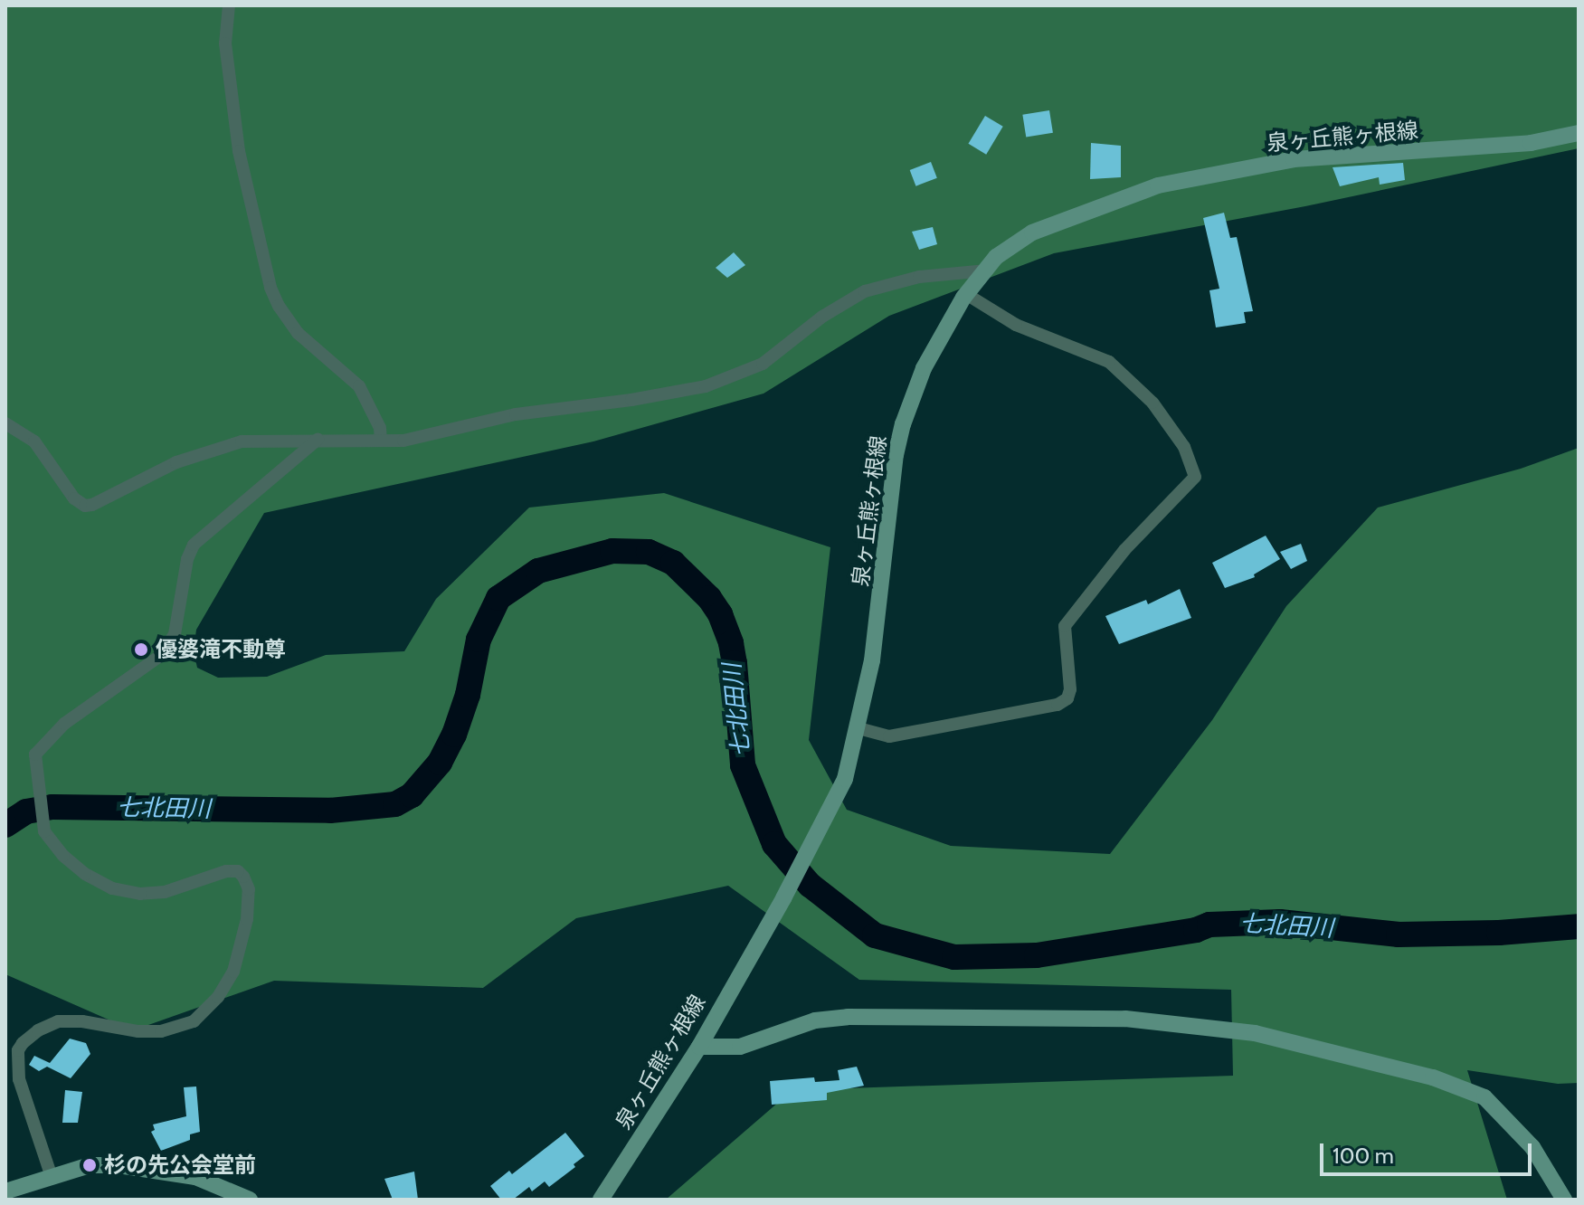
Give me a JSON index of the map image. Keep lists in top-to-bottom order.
{
  "streets": {
    "main road": ["泉ヶ丘熊ヶ根線"]
  },
  "water": ["七北田川"],
  "places": ["優婆滝不動尊", "杉の先公会堂前"],
  "scale_bar": "100 m"
}
